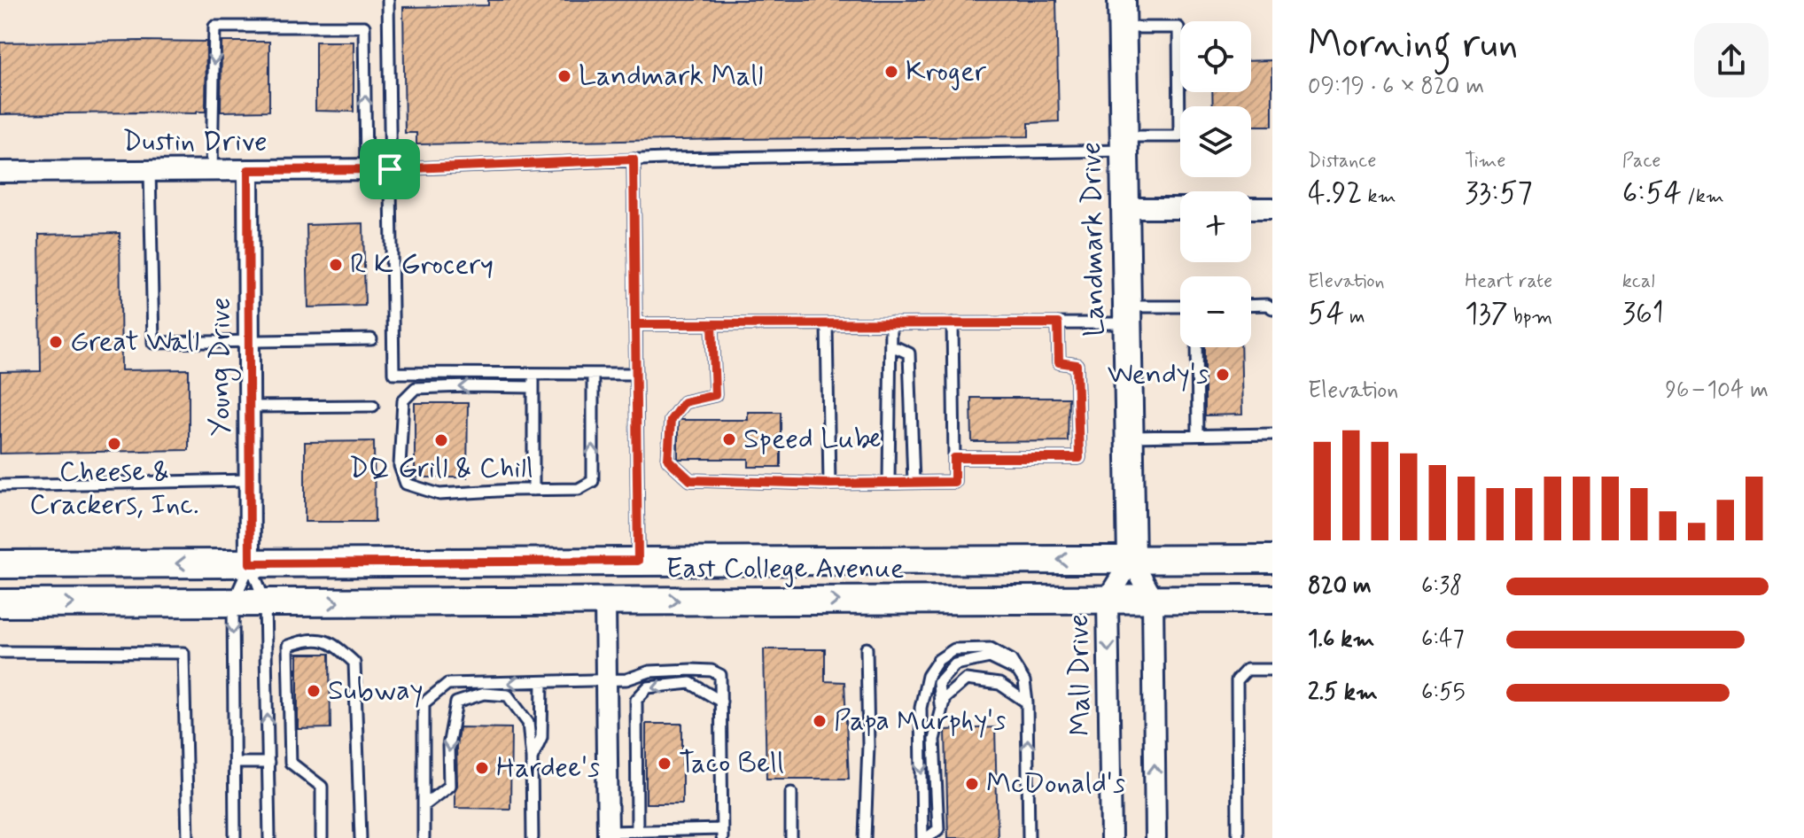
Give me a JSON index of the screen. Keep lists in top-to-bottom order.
{
  "streets": {
    "main road": ["Landmark Drive", "East College Avenue"],
    "street": ["Dustin Drive", "Young Drive", "Mall Drive"]
  },
  "crossings": [
    ["Dustin Drive", "Young Drive"],
    ["Landmark Drive", "East College Avenue"],
    ["Landmark Drive", "Mall Drive"],
    ["Young Drive", "East College Avenue"],
    ["East College Avenue", "Mall Drive"]
  ],
  "places": [
    "Kroger",
    "Landmark Mall",
    "R K Grocery",
    "Great Wall",
    "Wendy's",
    "Speed Lube",
    "DQ Grill & Chill",
    "Cheese & Crackers, Inc.",
    "Subway",
    "Papa Murphy's",
    "Taco Bell",
    "Hardee's",
    "McDonald's"
  ],
  "page": {
    "heading": ["Morning run", "09:19 · 6 × 820 m"],
    "map_buttons": ["+", "−"],
    "stats": [
      ["Distance", "4.92 km"],
      ["Time", "33:57"],
      ["Pace", "6:54 /km"],
      ["Elevation", "54 m"],
      ["Heart rate", "137 bpm"],
      ["kcal", "361"]
    ],
    "chart": ["Elevation", "96–104 m"],
    "list": [
      {
        "name": "820 m",
        "note": "6:38"
      },
      {
        "name": "1.6 km",
        "note": "6:47"
      },
      {
        "name": "2.5 km",
        "note": "6:55"
      }
    ]
  }
}
